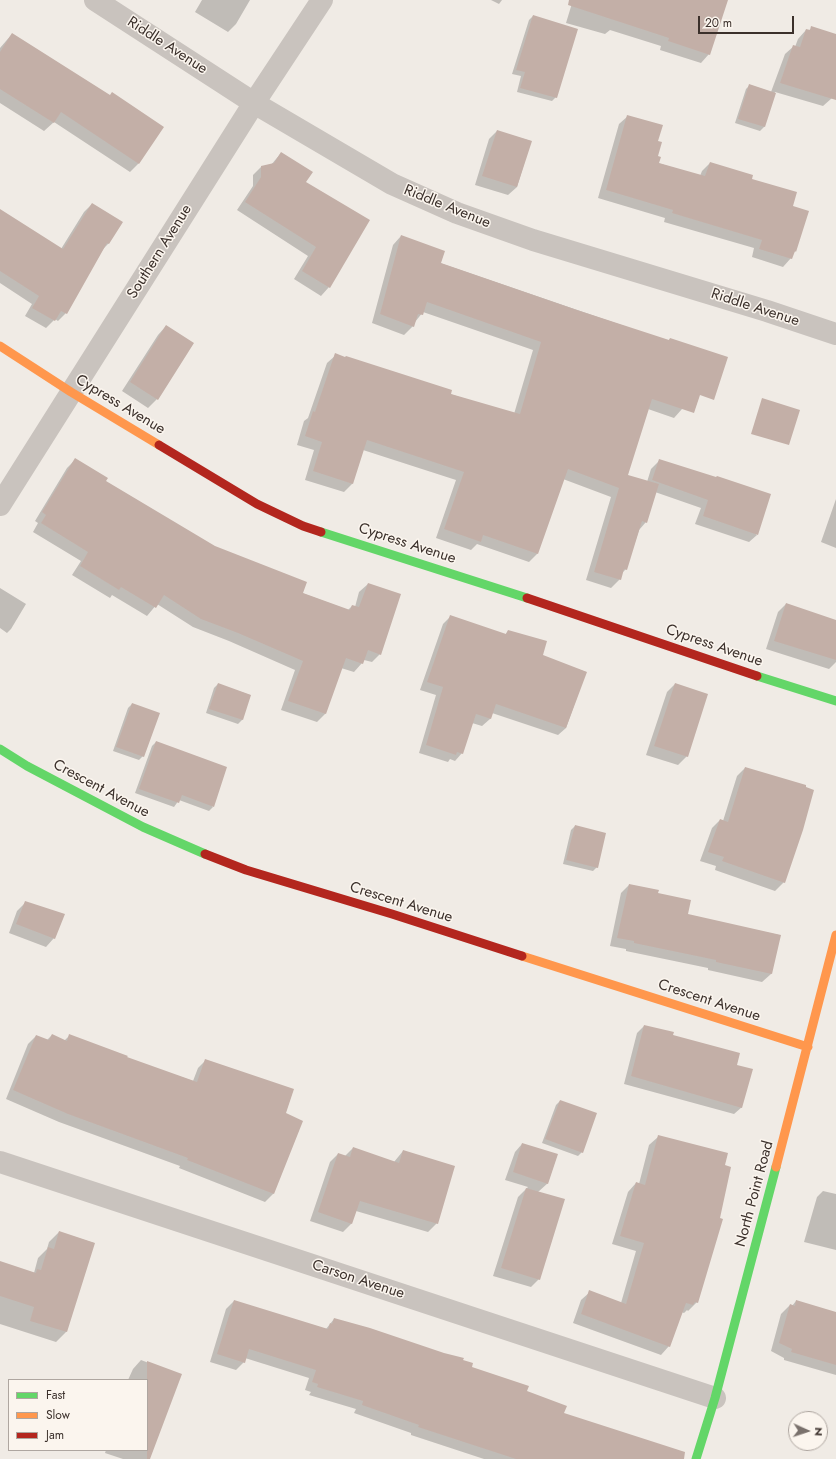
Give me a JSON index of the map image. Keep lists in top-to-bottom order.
{
  "streets": {
    "street": [
      "Riddle Avenue",
      "Southern Avenue",
      "Cypress Avenue",
      "Crescent Avenue",
      "North Point Road",
      "Carson Avenue"
    ]
  },
  "crossings": [
    ["Riddle Avenue", "Southern Avenue"],
    ["Southern Avenue", "Cypress Avenue"],
    ["Crescent Avenue", "North Point Road"],
    ["North Point Road", "Carson Avenue"]
  ],
  "legend": ["Fast", "Slow", "Jam"],
  "scale_bar": "20 m",
  "north": "right"
}
